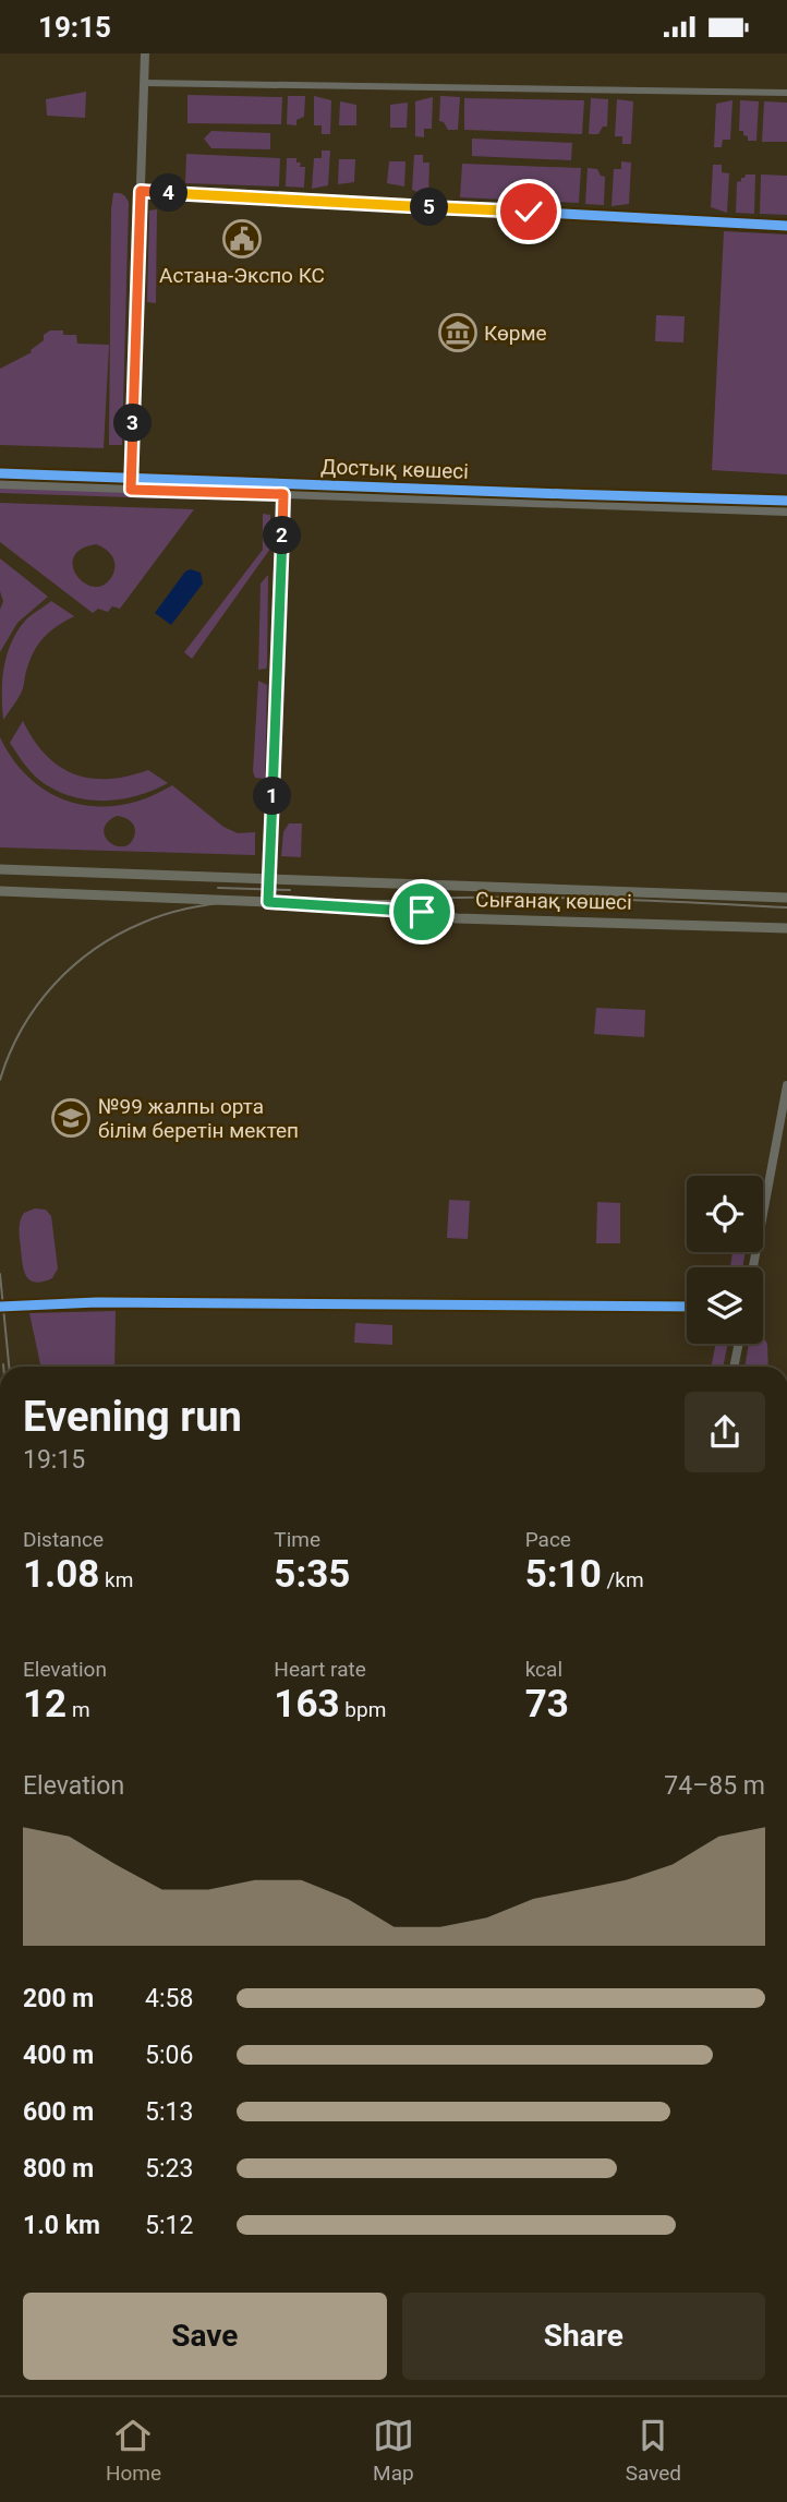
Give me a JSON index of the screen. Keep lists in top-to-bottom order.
{
  "streets": {
    "main road": ["Сығанақ көшесі"],
    "street": ["Достық көшесі"]
  },
  "places": {
    "public building": ["Астана-Экспо КС"],
    "museum": ["Көрме"],
    "school or university": ["№99 жалпы орта білім беретін мектеп"]
  },
  "page": {
    "status": "19:15",
    "pins": [
      "4",
      "5",
      "3",
      "2",
      "1"
    ],
    "heading": ["Evening run", "19:15"],
    "stats": [
      ["Distance", "1.08 km"],
      ["Time", "5:35"],
      ["Pace", "5:10 /km"],
      ["Elevation", "12 m"],
      ["Heart rate", "163 bpm"],
      ["kcal", "73"]
    ],
    "chart": ["Elevation", "74–85 m"],
    "list": [
      {
        "name": "200 m",
        "note": "4:58"
      },
      {
        "name": "400 m",
        "note": "5:06"
      },
      {
        "name": "600 m",
        "note": "5:13"
      },
      {
        "name": "800 m",
        "note": "5:23"
      },
      {
        "name": "1.0 km",
        "note": "5:12"
      }
    ],
    "buttons": ["Save", "Share"],
    "tabs": ["Home", "Map", "Saved"]
  }
}
